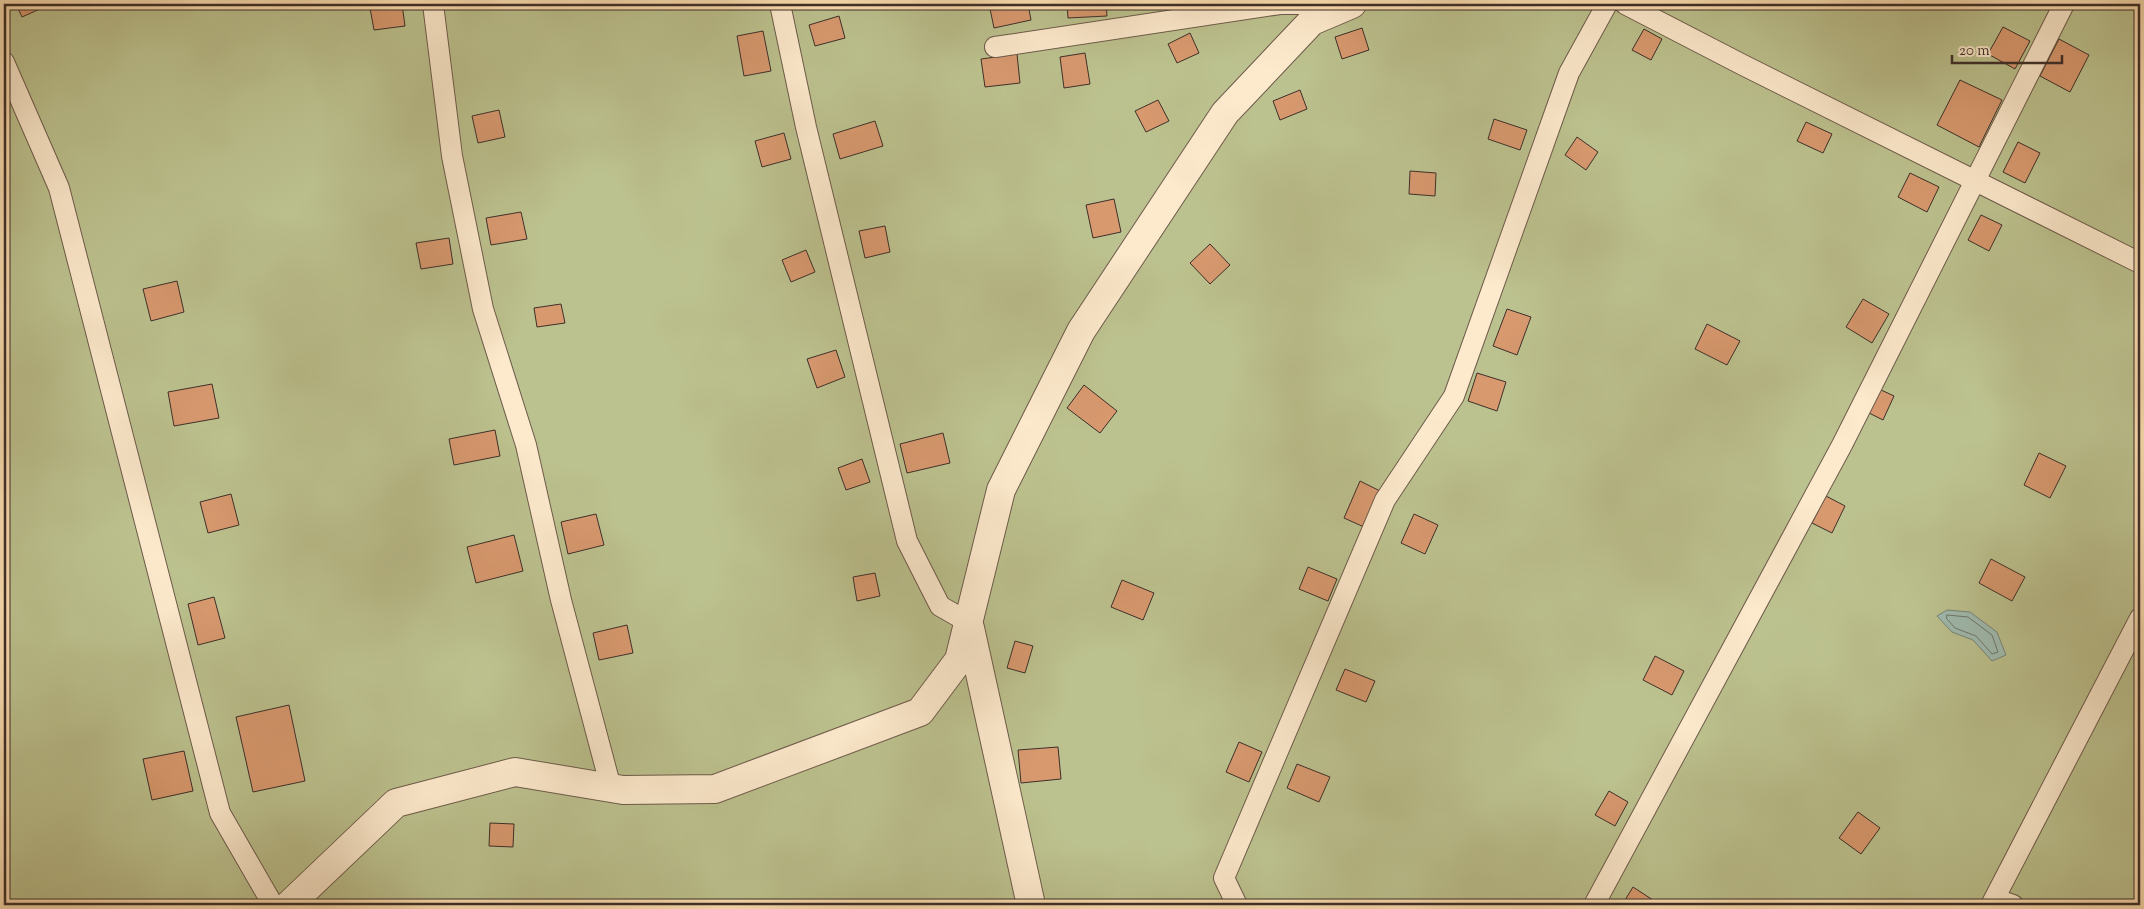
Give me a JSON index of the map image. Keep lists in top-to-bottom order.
{
  "scale_bar": "20 m"
}
